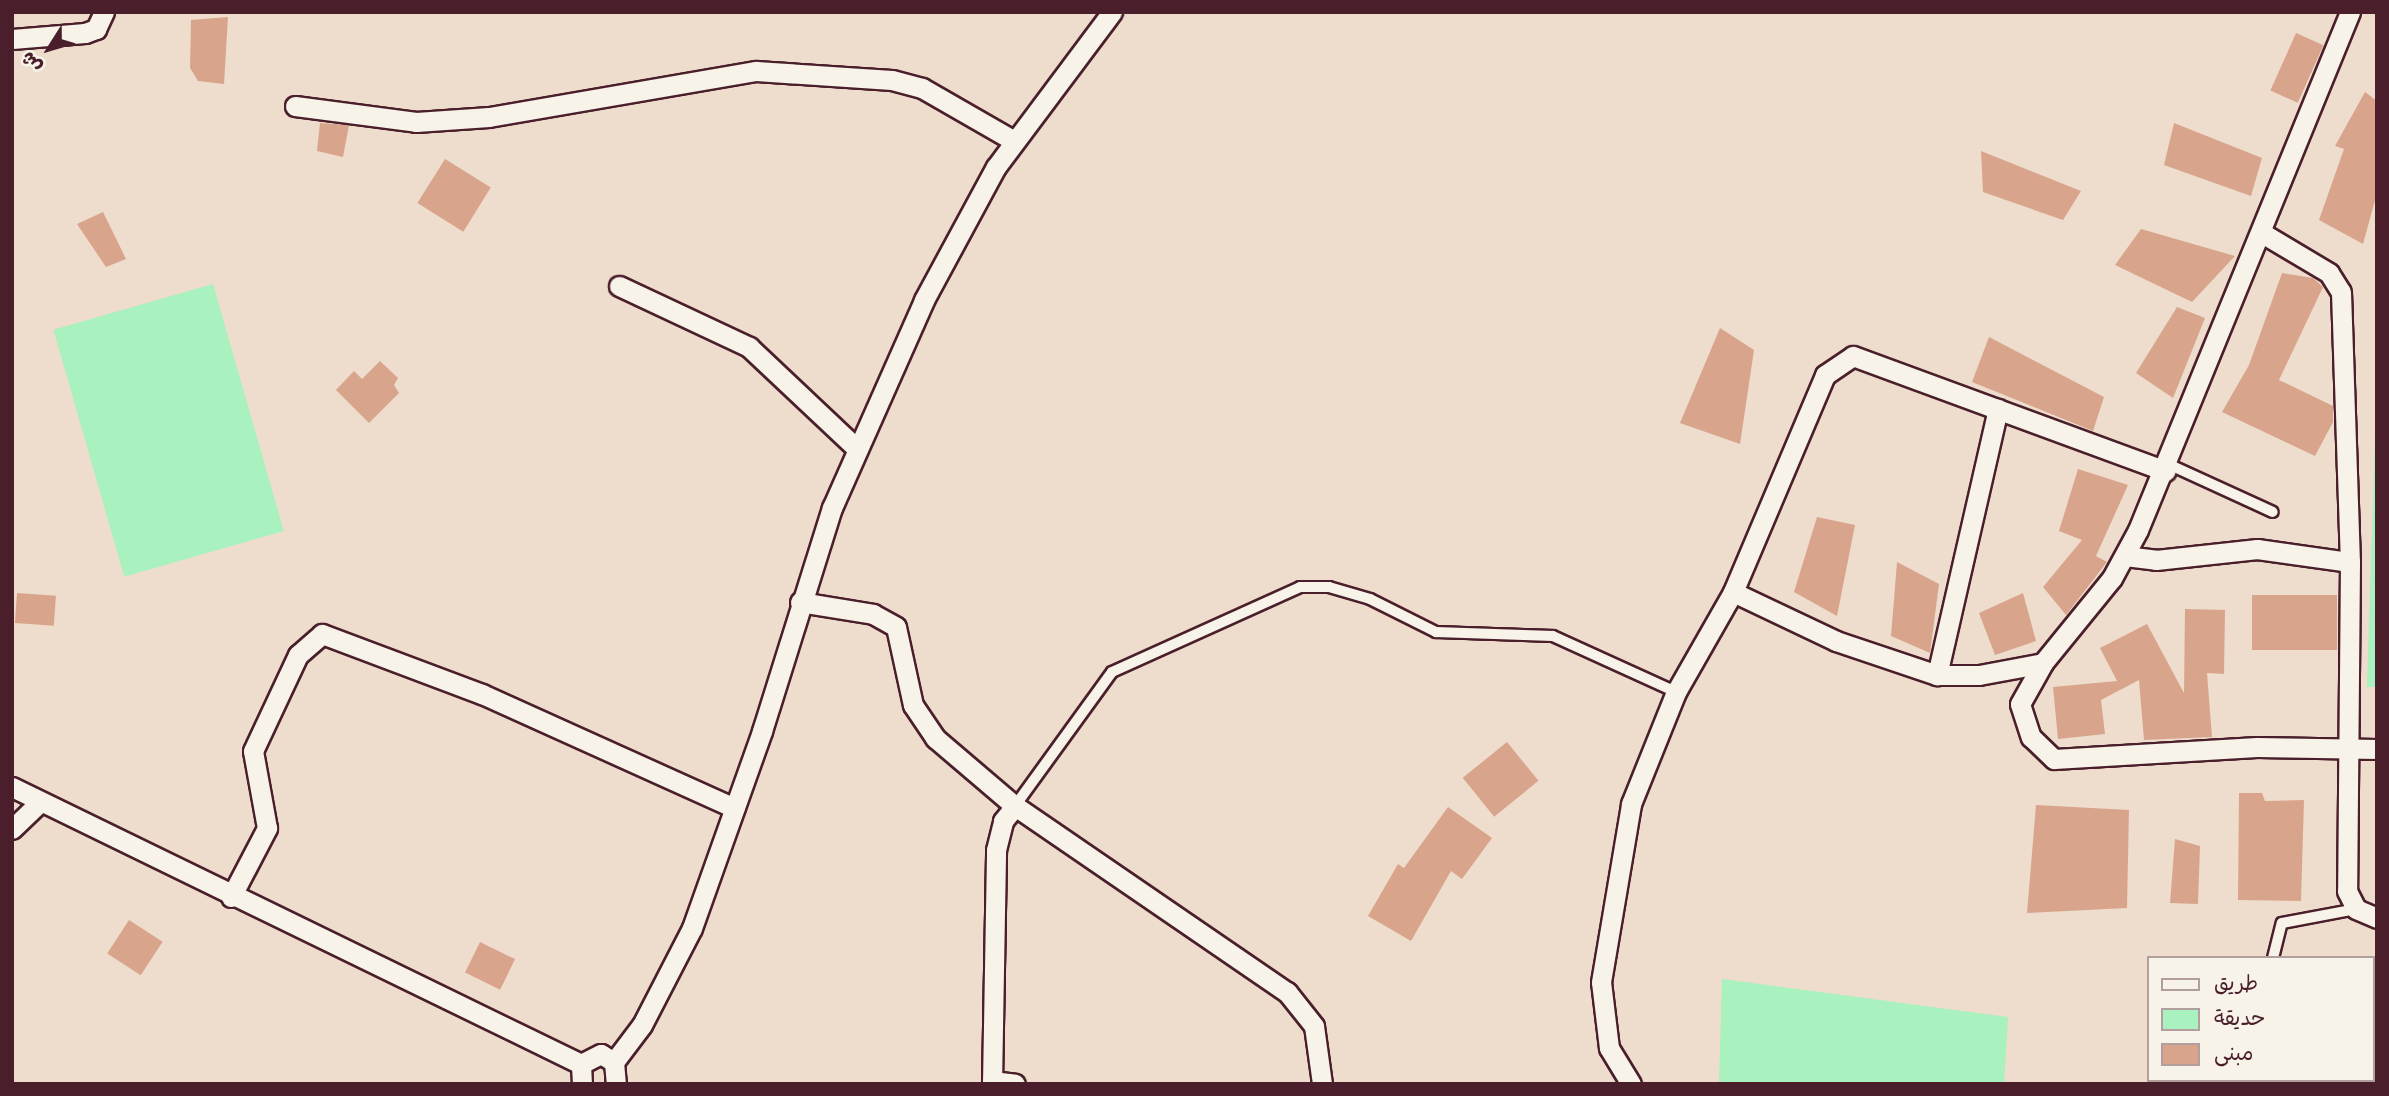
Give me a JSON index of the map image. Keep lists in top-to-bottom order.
{
  "legend": ["طريق", "حديقة", "مبنى"],
  "north": "bottom left"
}
